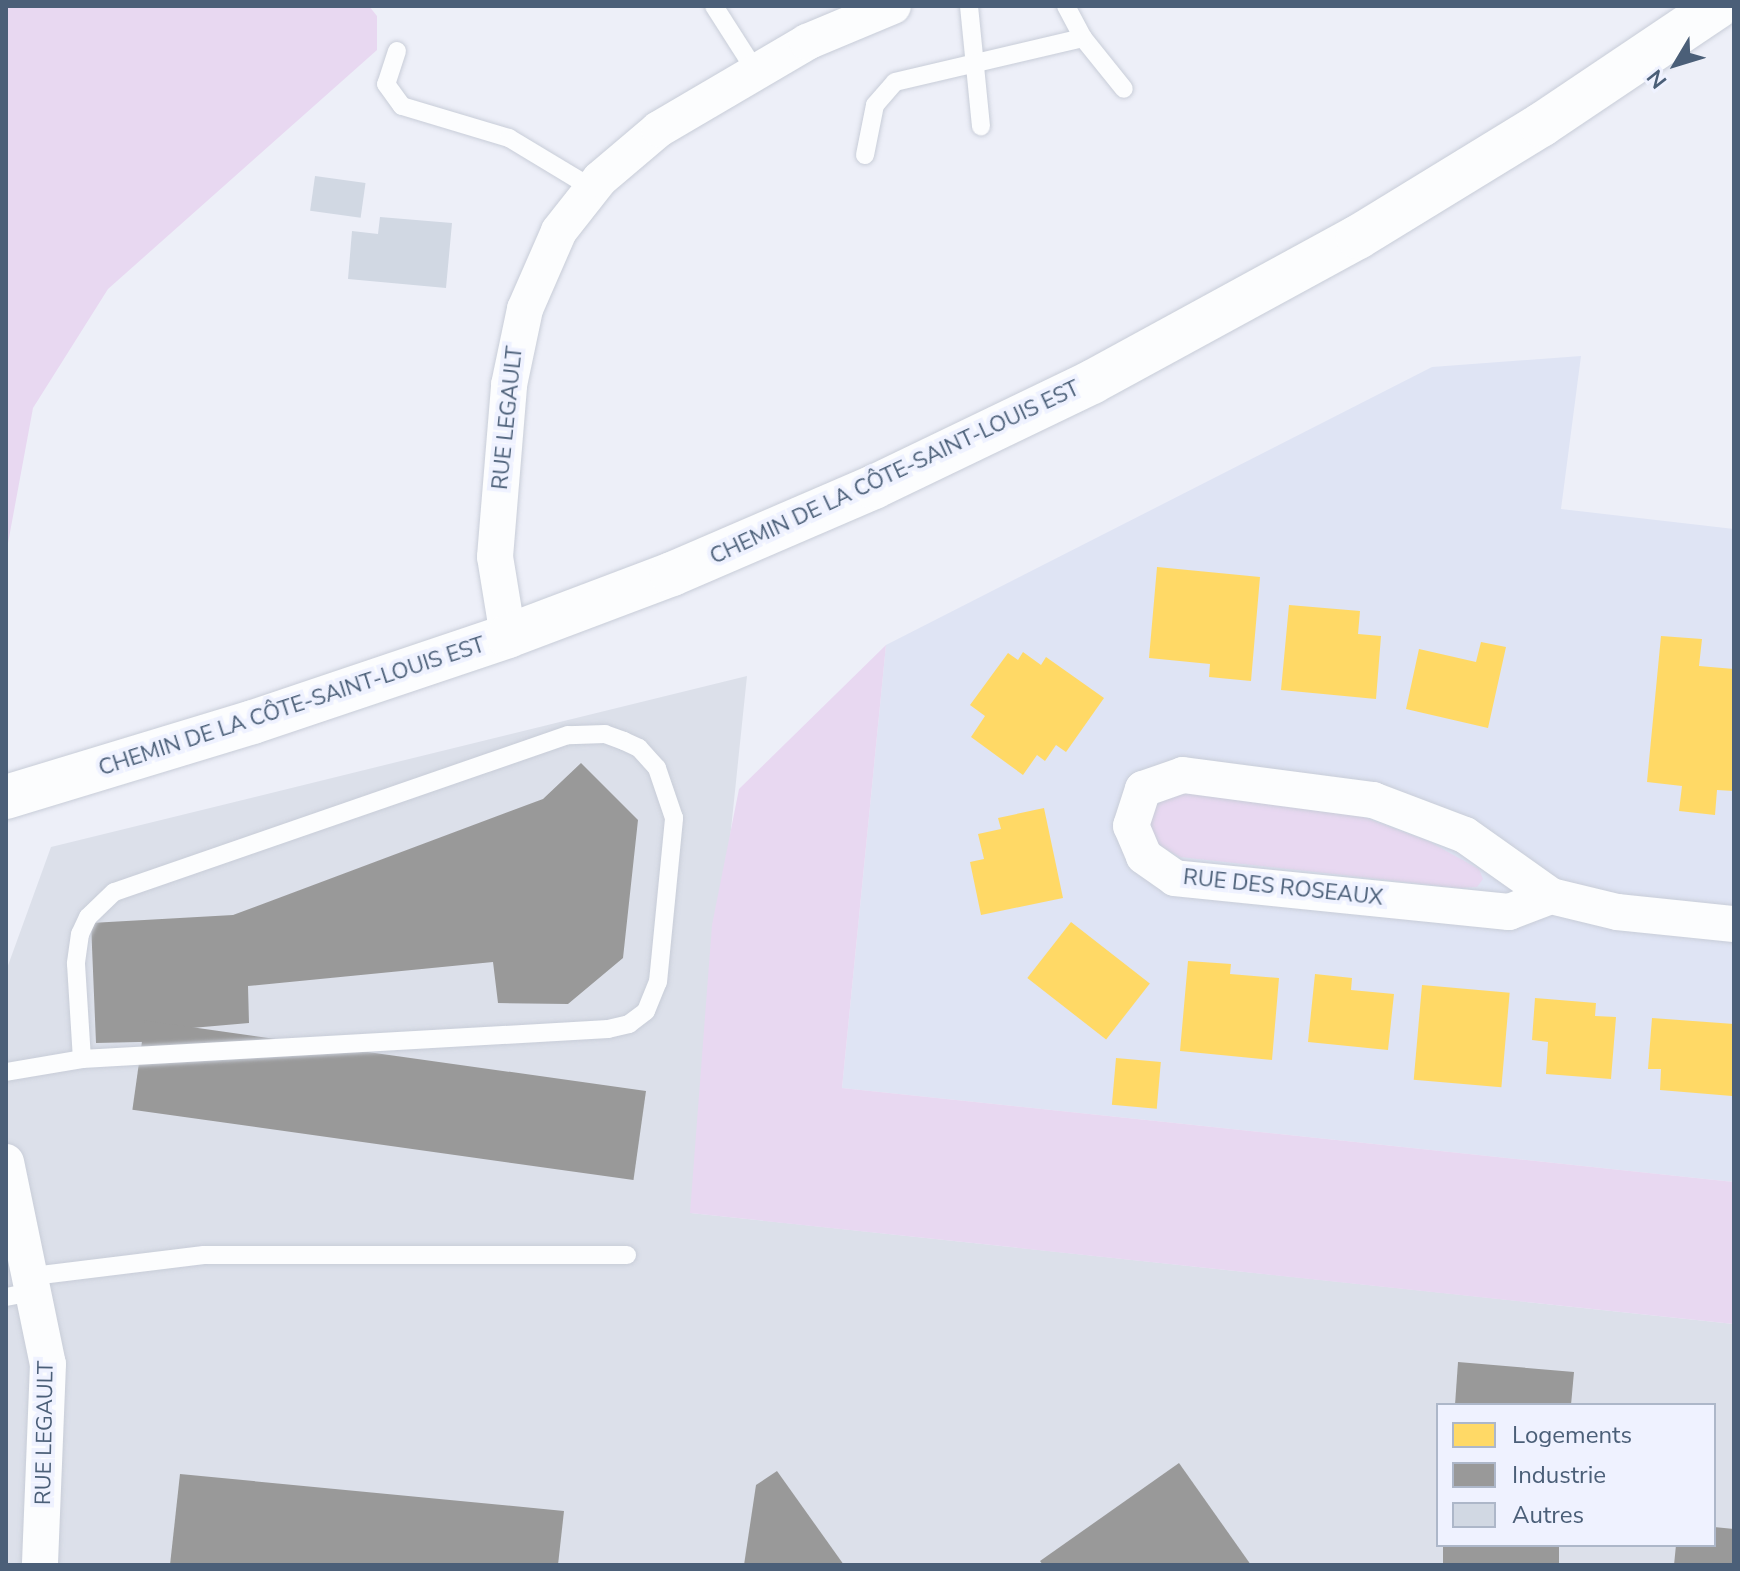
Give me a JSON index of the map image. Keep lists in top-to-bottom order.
{
  "streets": {
    "street": ["RUE LEGAULT", "CHEMIN DE LA CÔTE-SAINT-LOUIS EST", "RUE DES ROSEAUX"]
  },
  "crossings": [
    ["RUE LEGAULT", "CHEMIN DE LA CÔTE-SAINT-LOUIS EST"]
  ],
  "legend": ["Logements", "Industrie", "Autres"],
  "north": "bottom left"
}
